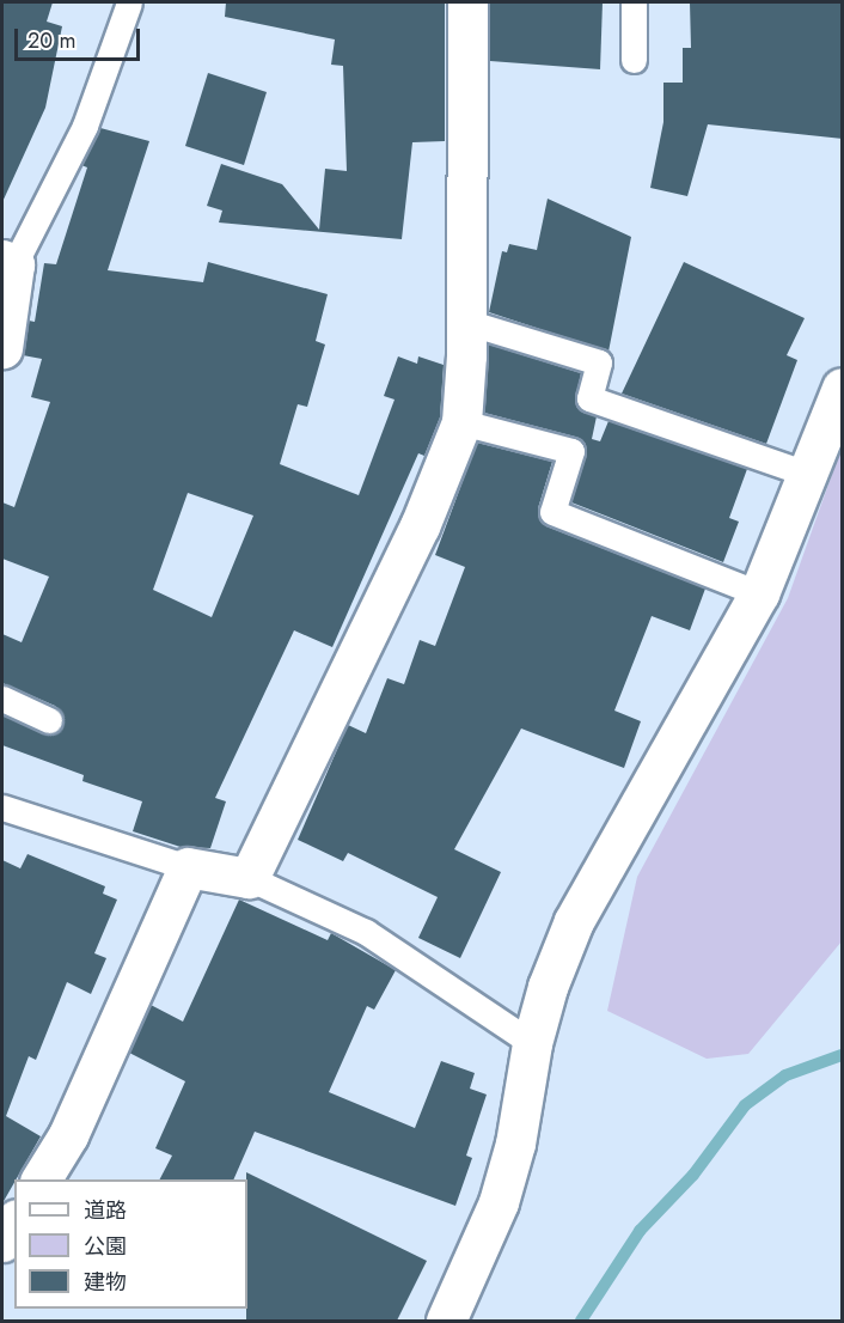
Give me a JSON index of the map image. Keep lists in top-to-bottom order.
{
  "legend": ["道路", "公園", "建物"],
  "scale_bar": "20 m"
}
